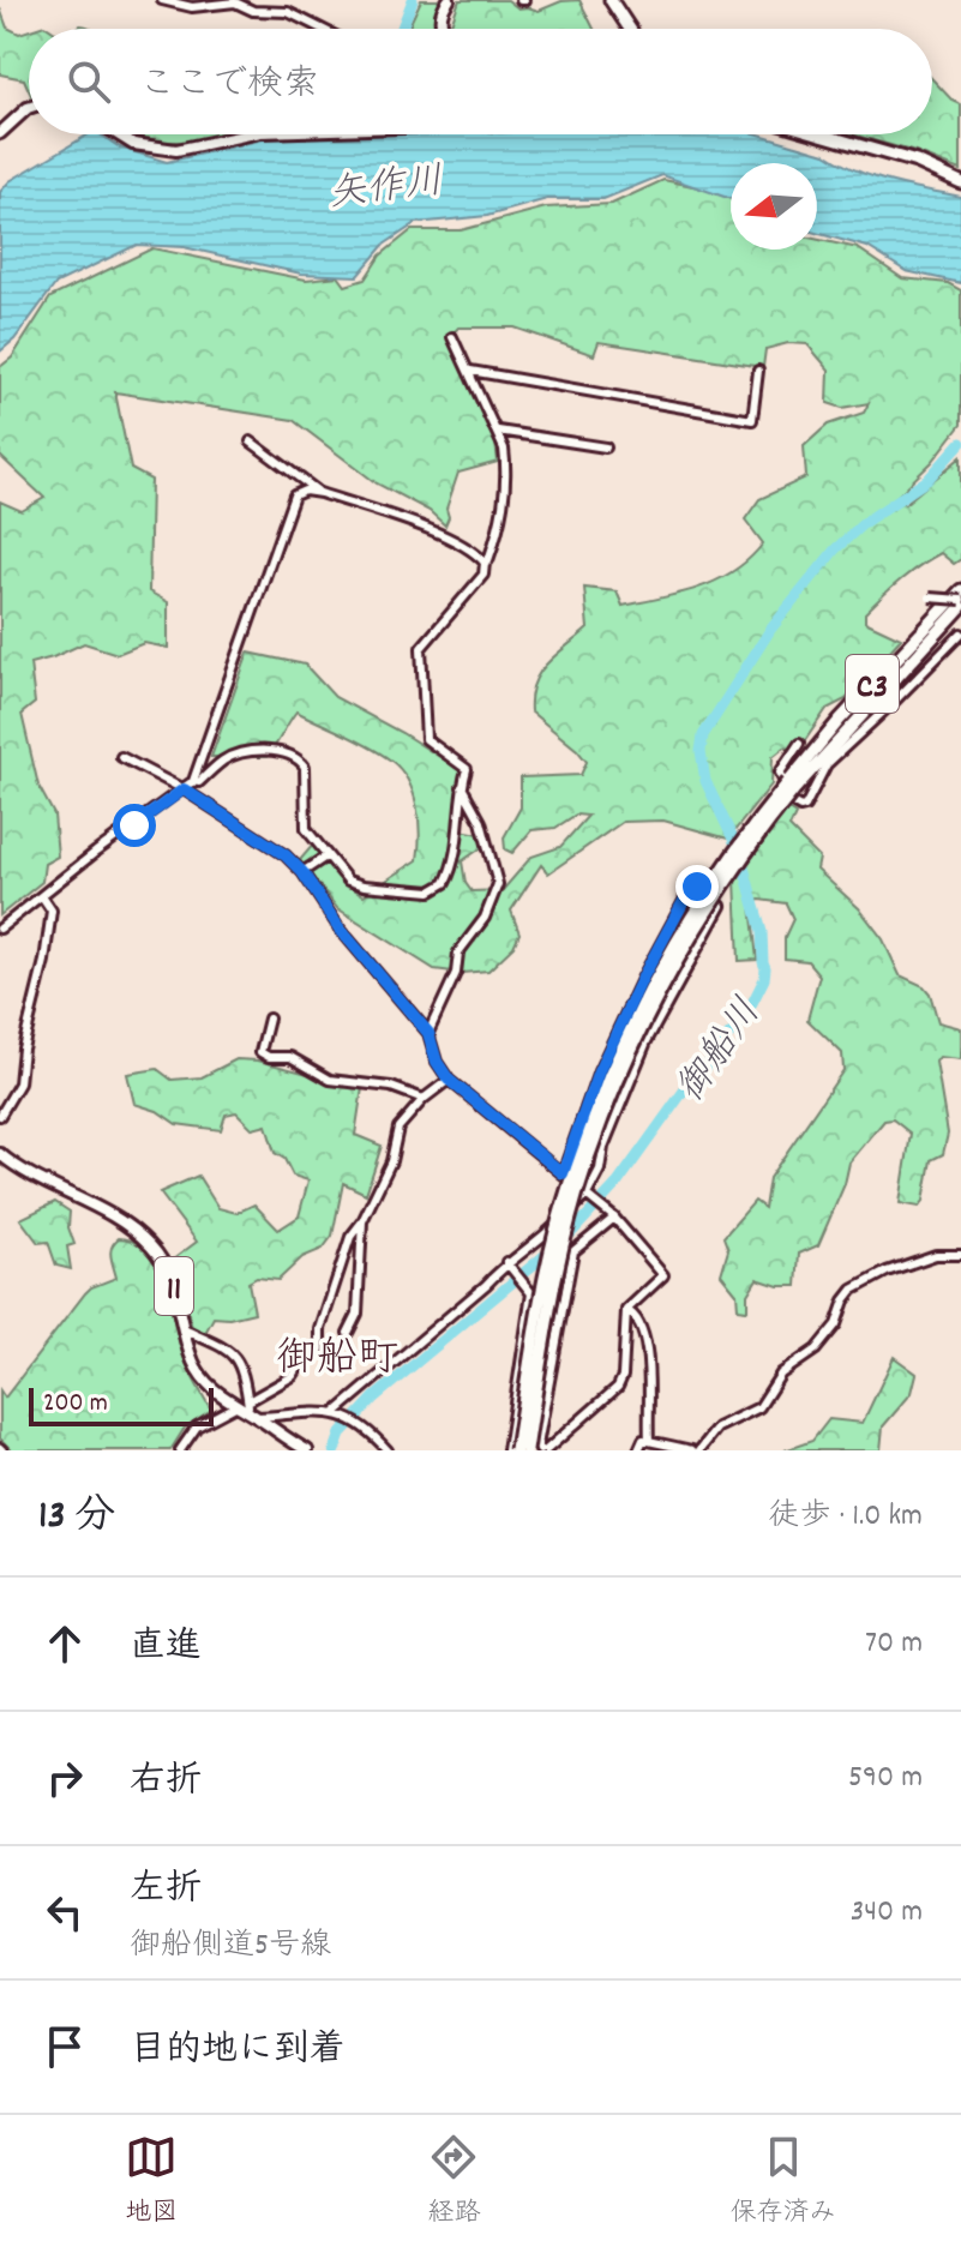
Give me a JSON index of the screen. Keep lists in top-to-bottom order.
{
  "streets": {
    "highway": ["C3"],
    "main road": ["11"]
  },
  "districts": ["御船町"],
  "water": ["矢作川", "御船川"],
  "scale_bar": "200 m",
  "north": "left",
  "page": {
    "search": "ここで検索",
    "scale": "200 m",
    "heading": ["13 分", "徒歩 · 1.0 km"],
    "list": [
      ["直進", "70 m"],
      ["右折", "590 m"],
      ["左折", "御船側道5号線", "340 m"],
      "目的地に到着"
    ],
    "nav": ["地図", "経路", "保存済み"]
  }
}
